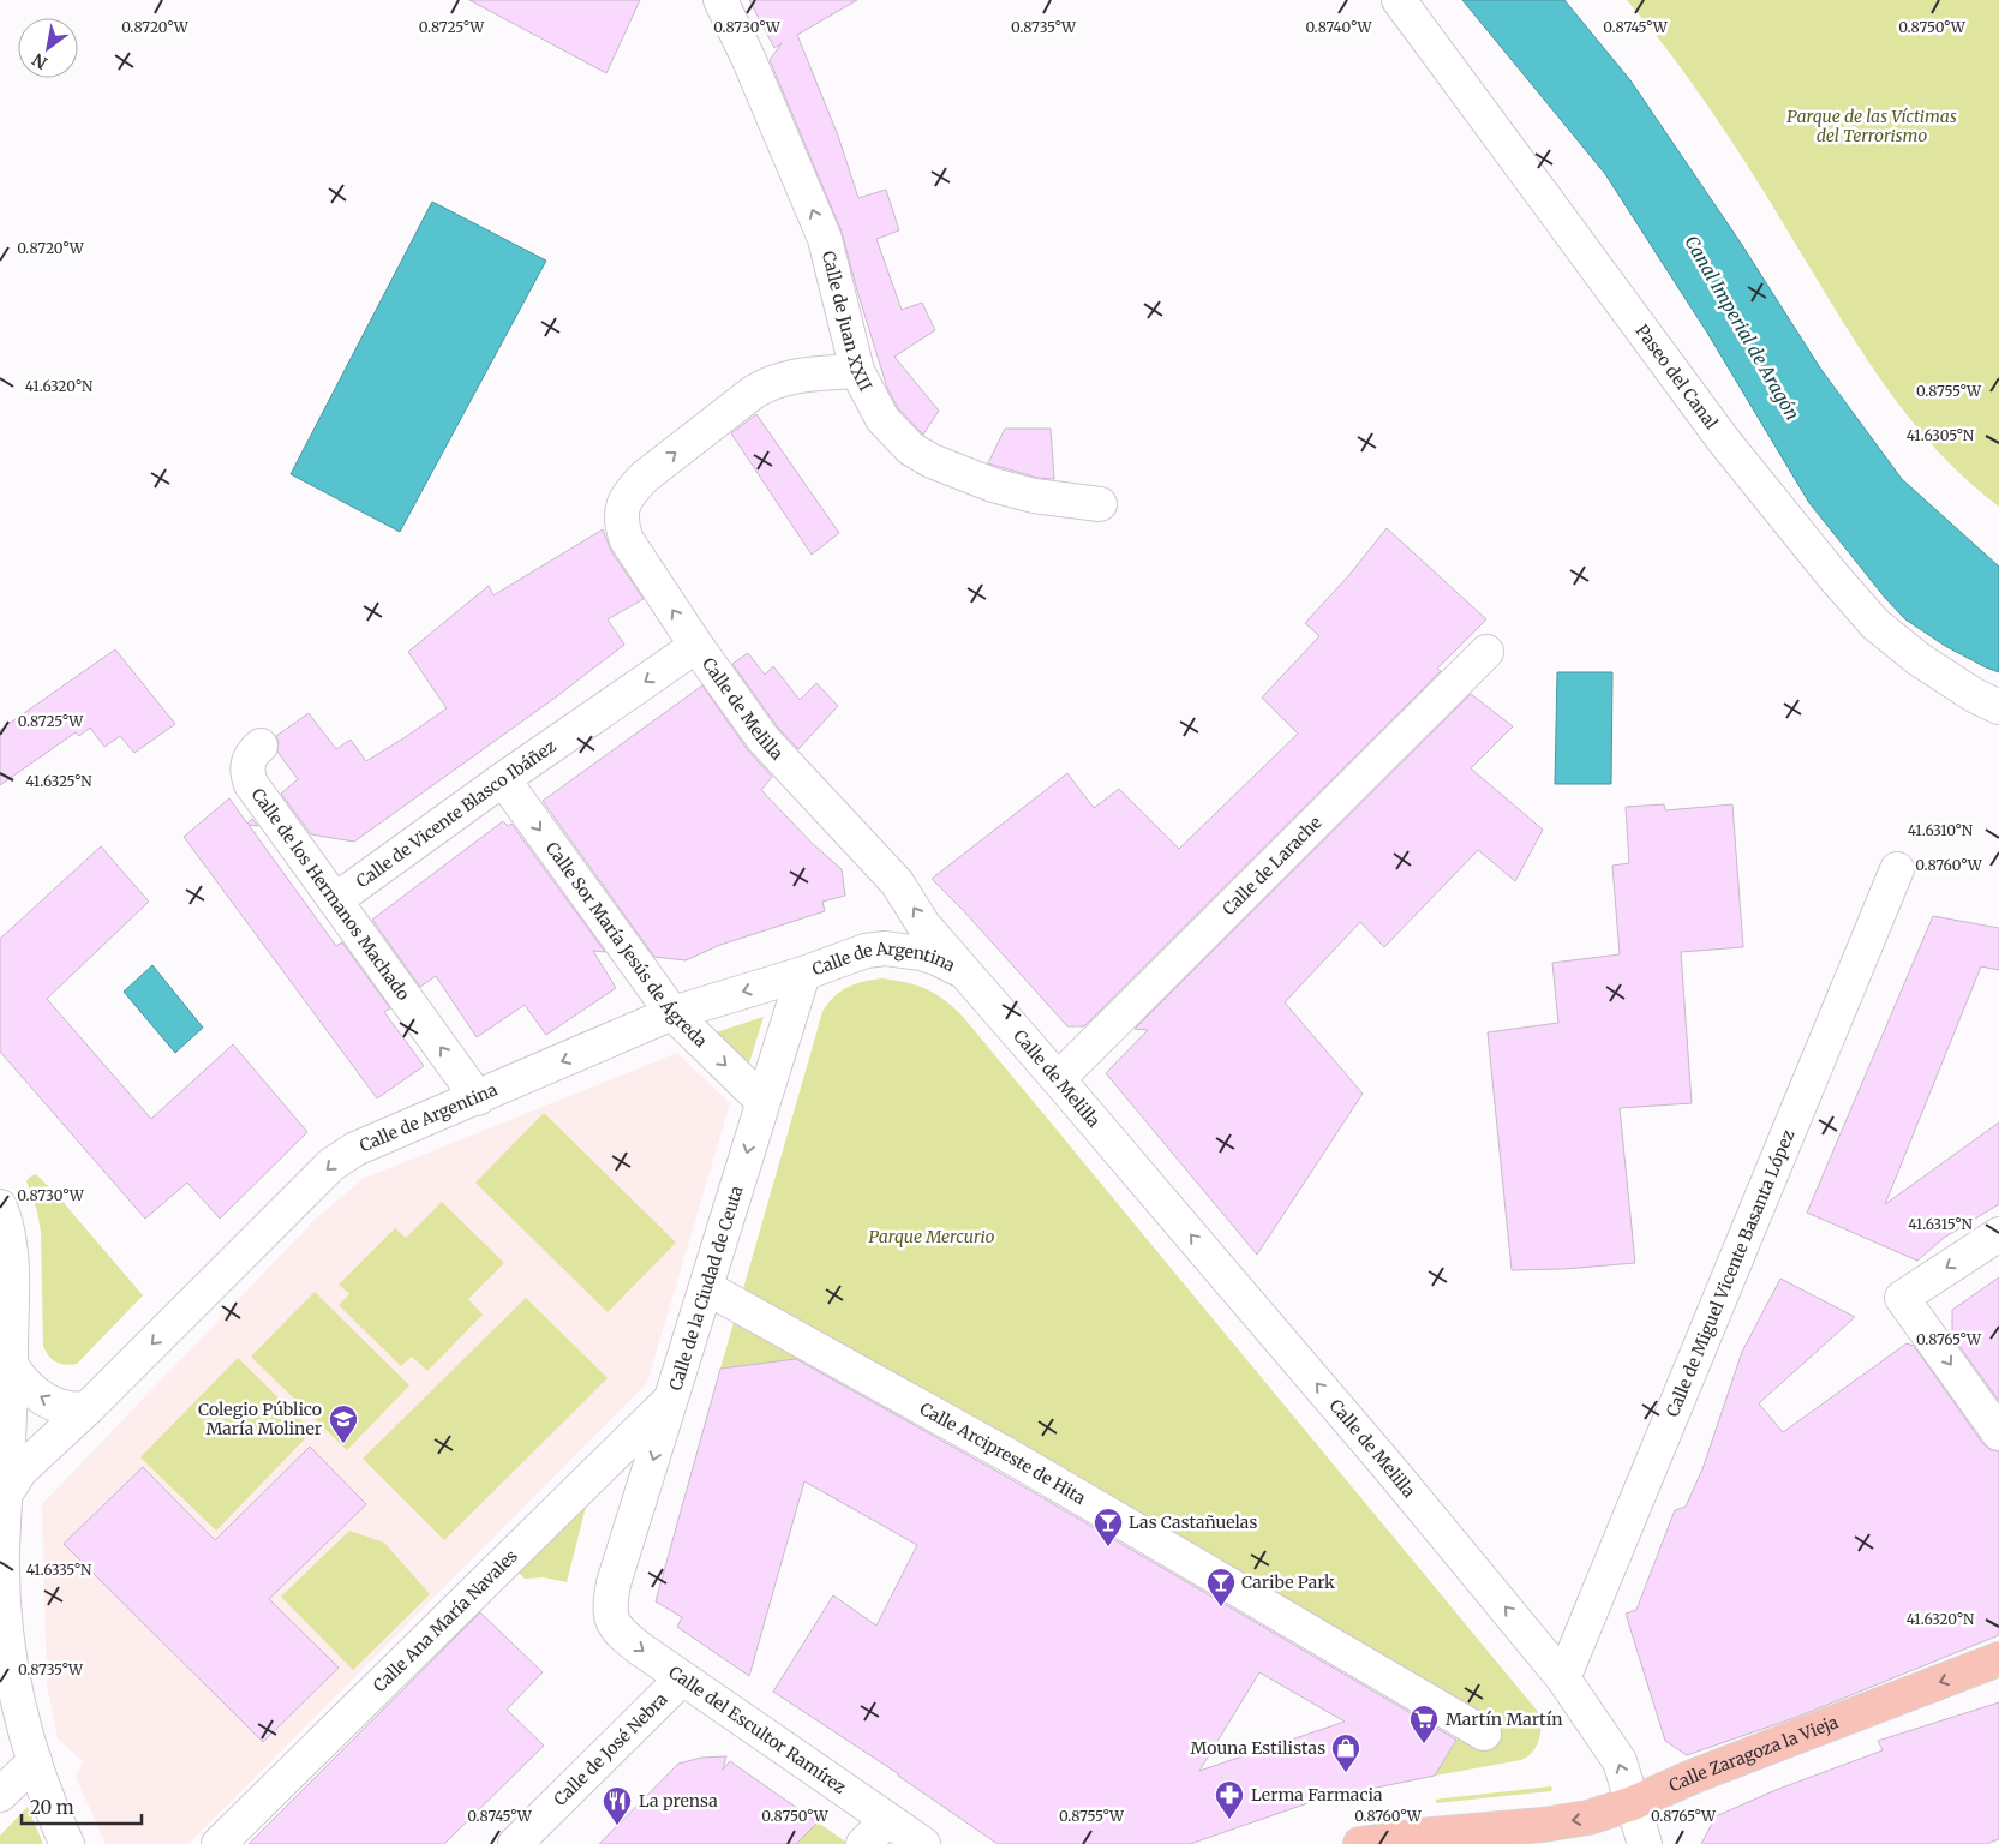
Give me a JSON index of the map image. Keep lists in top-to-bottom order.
{
  "streets": {
    "main road": ["Calle Zaragoza la Vieja"],
    "street": [
      "Calle de Juan XXII",
      "Paseo del Canal",
      "Calle de Melilla",
      "Calle de Vicente Blasco Ibáñez",
      "Calle de Larache",
      "Calle de los Hermanos Machado",
      "Calle Sor María Jesús de Ágreda",
      "Calle de Argentina",
      "Calle de Miguel Vicente Basanta López",
      "Calle de la Ciudad de Ceuta",
      "Calle Arcipreste de Hita",
      "Calle Ana María Navales",
      "Calle del Escultor Ramírez",
      "Calle de José Nebra"
    ]
  },
  "crossings": [
    ["Calle de Juan XXII", "Calle de Melilla"],
    ["Calle de Melilla", "Calle de Vicente Blasco Ibáñez"],
    ["Calle de Melilla", "Calle de Larache"],
    ["Calle de Melilla", "Calle de Argentina"],
    ["Calle de Melilla", "Calle de Miguel Vicente Basanta López"],
    ["Calle de Melilla", "Calle Zaragoza la Vieja"],
    ["Calle de Vicente Blasco Ibáñez", "Calle de los Hermanos Machado"],
    ["Calle de Vicente Blasco Ibáñez", "Calle Sor María Jesús de Ágreda"],
    ["Calle de los Hermanos Machado", "Calle de Argentina"],
    ["Calle Sor María Jesús de Ágreda", "Calle de Argentina"],
    ["Calle Sor María Jesús de Ágreda", "Calle de la Ciudad de Ceuta"],
    ["Calle de Argentina", "Calle de la Ciudad de Ceuta"],
    ["Calle de la Ciudad de Ceuta", "Calle Arcipreste de Hita"],
    ["Calle de la Ciudad de Ceuta", "Calle Ana María Navales"],
    ["Calle de la Ciudad de Ceuta", "Calle del Escultor Ramírez"],
    ["Calle del Escultor Ramírez", "Calle de José Nebra"]
  ],
  "one_way": [
    "Calle de Juan XXII",
    "Calle de Melilla",
    "Calle de Vicente Blasco Ibáñez",
    "Calle de los Hermanos Machado",
    "Calle Sor María Jesús de Ágreda",
    "Calle de Argentina",
    "Calle de la Ciudad de Ceuta",
    "Calle Zaragoza la Vieja"
  ],
  "water": ["Canal Imperial de Aragón"],
  "parks": ["Parque de las Víctimas del Terrorismo", "Parque Mercurio"],
  "places": {
    "school or university": ["Colegio Público María Moliner"],
    "bar": ["Las Castañuelas", "Caribe Park"],
    "supermarket": ["Martín Martín"],
    "shop": ["Mouna Estilistas"],
    "pharmacy": ["Lerma Farmacia"],
    "restaurant": ["La prensa"]
  },
  "scale_bar": "20 m",
  "north": "bottom left",
  "coordinates": [
    "0.8720°W",
    "0.8725°W",
    "0.8730°W",
    "0.8735°W",
    "0.8740°W",
    "0.8745°W",
    "0.8750°W",
    "41.6320°N",
    "0.8755°W",
    "41.6305°N",
    "41.6325°N",
    "41.6310°N",
    "0.8760°W",
    "41.6315°N",
    "0.8765°W",
    "41.6335°N"
  ]
}
